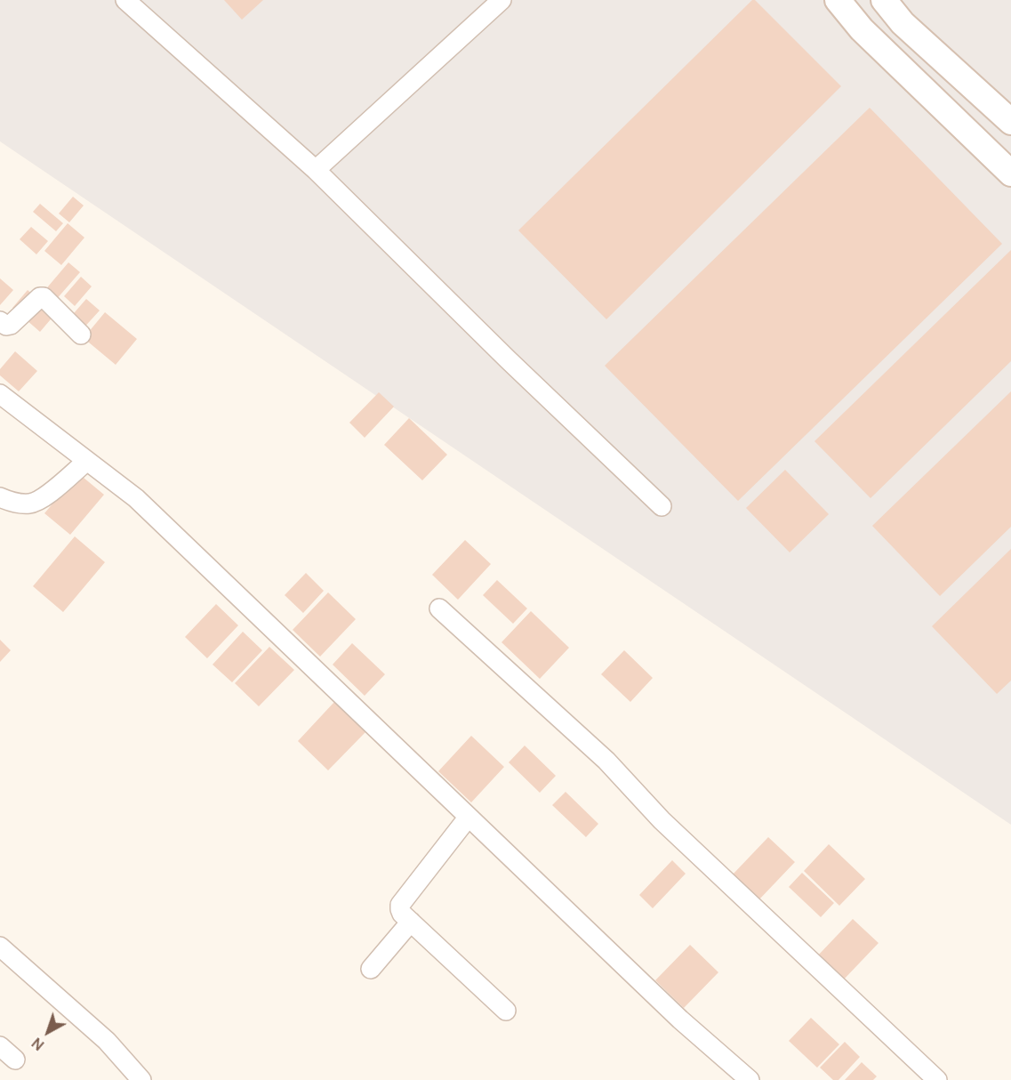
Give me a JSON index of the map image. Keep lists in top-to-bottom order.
{
  "north": "bottom left"
}
